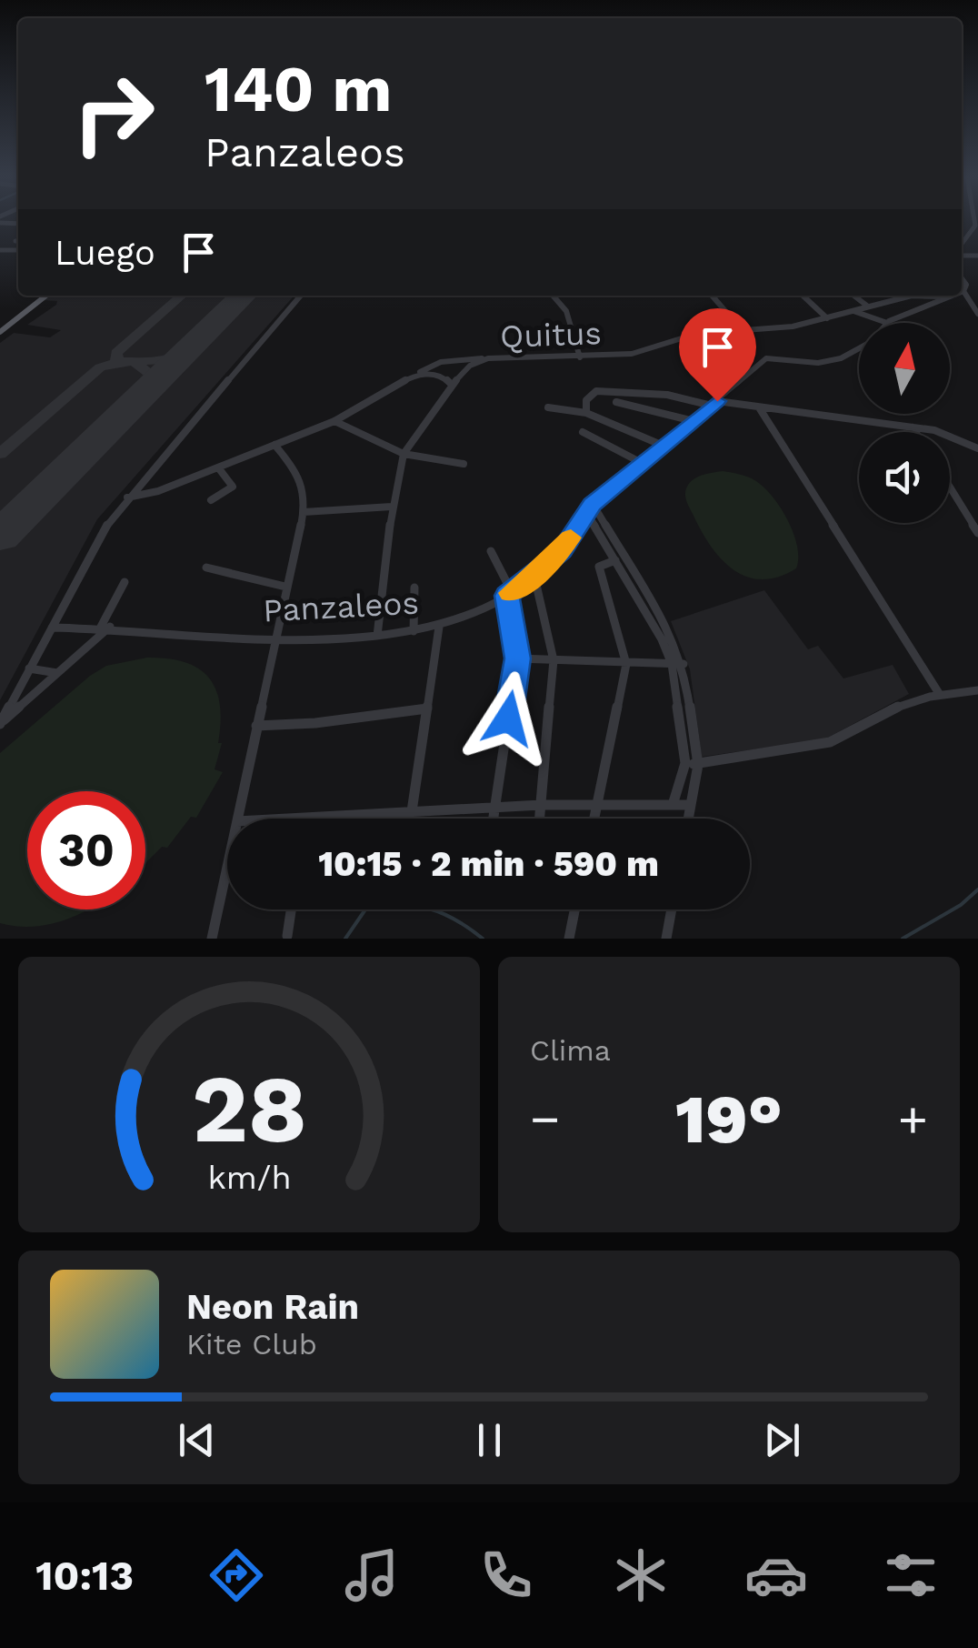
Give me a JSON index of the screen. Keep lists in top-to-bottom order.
{
  "streets": {
    "street": ["Quitus", "Panzaleos"]
  },
  "crossings": [
    ["Quitus", "Panzaleos"]
  ],
  "north": "top",
  "page": {
    "turn": ["140 m", "Panzaleos"],
    "then": "Luego",
    "limit": "30",
    "trip": "10:15 · 2 min · 590 m",
    "tile": "Clima",
    "heat": ["−", "19°", "+"],
    "song": ["Neon Rain", "Kite Club"],
    "tabs": "10:13",
    "gauge": ["28", "km/h"]
  }
}
